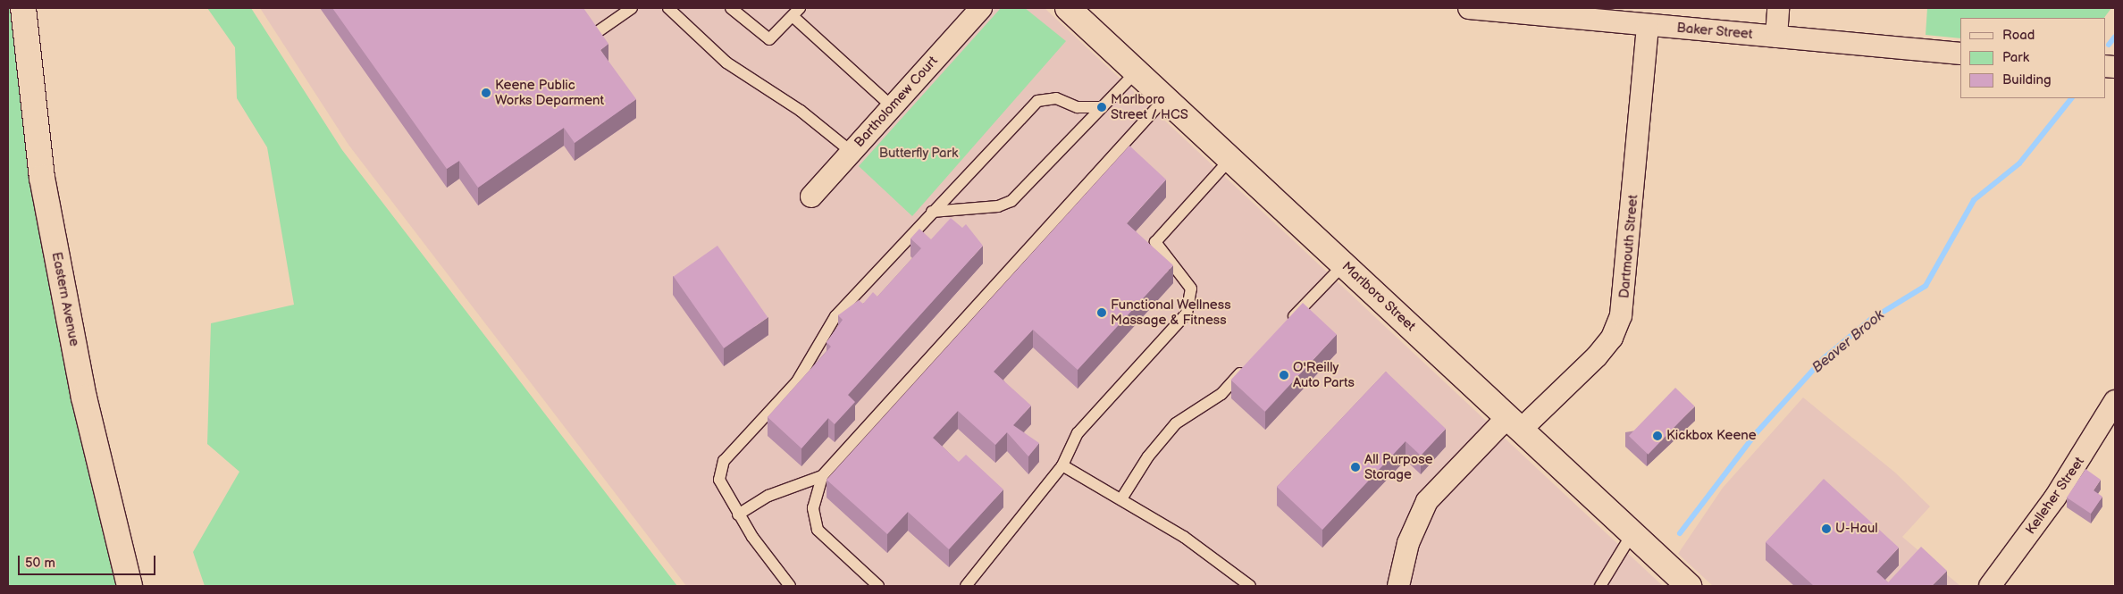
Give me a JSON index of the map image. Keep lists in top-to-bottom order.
{
  "streets": {
    "street": [
      "Baker Street",
      "Bartholomew Court",
      "Dartmouth Street",
      "Marlboro Street",
      "Eastern Avenue",
      "Kelleher Street"
    ]
  },
  "crossings": [
    ["Baker Street", "Dartmouth Street"],
    ["Dartmouth Street", "Marlboro Street"]
  ],
  "water": ["Beaver Brook"],
  "parks": ["Butterfly Park"],
  "places": [
    "Keene Public Works Deparment",
    "Marlboro Street / HCS",
    "Functional Wellness Massage & Fitness",
    "O'Reilly Auto Parts",
    "Kickbox Keene",
    "All Purpose Storage",
    "U-Haul"
  ],
  "legend": ["Road", "Park", "Building"],
  "scale_bar": "50 m"
}
